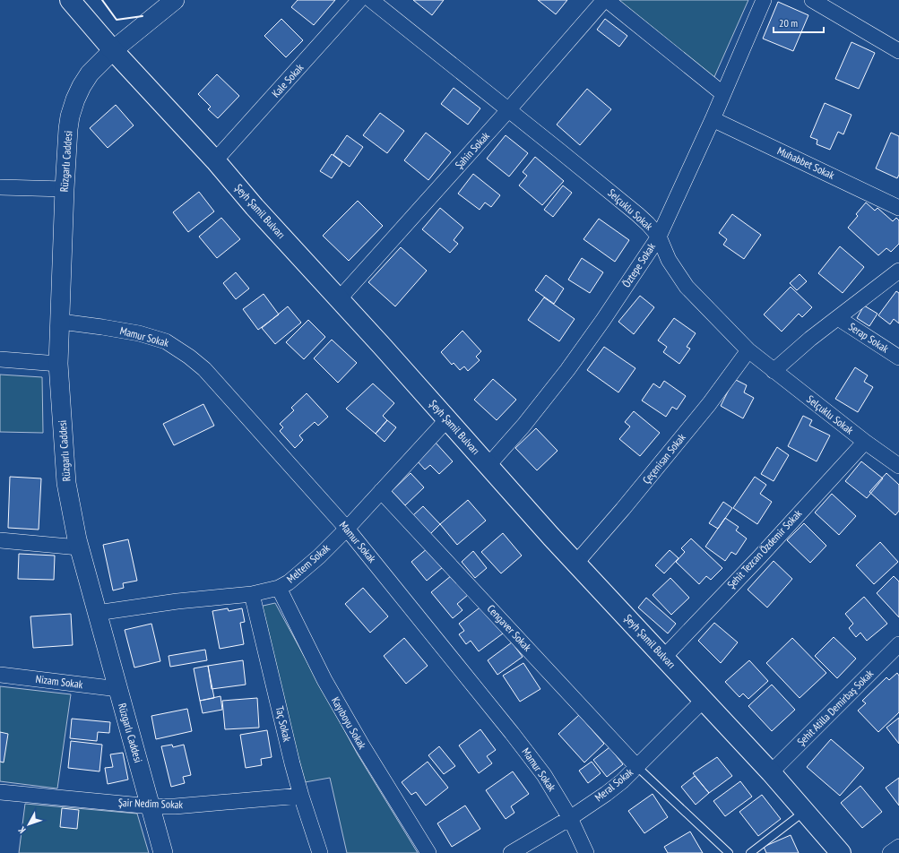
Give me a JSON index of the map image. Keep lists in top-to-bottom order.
{
  "streets": {
    "main road": ["Şeyh Şamil Bulvarı"],
    "street": [
      "Kale Sokak",
      "Şahin Sokak",
      "Rüzgarlı Caddesi",
      "Muhabbet Sokak",
      "Selçuklu Sokak",
      "Öztepe Sokak",
      "Mamur Sokak",
      "Serap Sokak",
      "Çeçenisan Sokak",
      "Şehit Tezcan Özdemir Sokak",
      "Meltem Sokak",
      "Cengaver Sokak",
      "Nizam Sokak",
      "Şehit Atilla Demirbaş Sokak",
      "Kayıboyu Sokak",
      "Taç Sokak",
      "Meral Sokak",
      "Şair Nedim Sokak"
    ]
  },
  "crossings": [
    ["Kale Sokak", "Şeyh Şamil Bulvarı"],
    ["Şahin Sokak", "Selçuklu Sokak"],
    ["Şahin Sokak", "Şeyh Şamil Bulvarı"],
    ["Rüzgarlı Caddesi", "Şeyh Şamil Bulvarı"],
    ["Rüzgarlı Caddesi", "Mamur Sokak"],
    ["Rüzgarlı Caddesi", "Meltem Sokak"],
    ["Rüzgarlı Caddesi", "Nizam Sokak"],
    ["Rüzgarlı Caddesi", "Şair Nedim Sokak"],
    ["Muhabbet Sokak", "Öztepe Sokak"],
    ["Selçuklu Sokak", "Öztepe Sokak"],
    ["Selçuklu Sokak", "Çeçenisan Sokak"],
    ["Selçuklu Sokak", "Şehit Tezcan Özdemir Sokak"],
    ["Şeyh Şamil Bulvarı", "Öztepe Sokak"],
    ["Şeyh Şamil Bulvarı", "Çeçenisan Sokak"],
    ["Şeyh Şamil Bulvarı", "Şehit Tezcan Özdemir Sokak"],
    ["Şeyh Şamil Bulvarı", "Meltem Sokak"],
    ["Şeyh Şamil Bulvarı", "Şehit Atilla Demirbaş Sokak"],
    ["Şeyh Şamil Bulvarı", "Meral Sokak"],
    ["Mamur Sokak", "Meltem Sokak"],
    ["Mamur Sokak", "Meral Sokak"],
    ["Meltem Sokak", "Cengaver Sokak"],
    ["Meltem Sokak", "Kayıboyu Sokak"],
    ["Meltem Sokak", "Taç Sokak"],
    ["Cengaver Sokak", "Meral Sokak"],
    ["Taç Sokak", "Şair Nedim Sokak"]
  ],
  "scale_bar": "20 m",
  "north": "bottom left"
}
